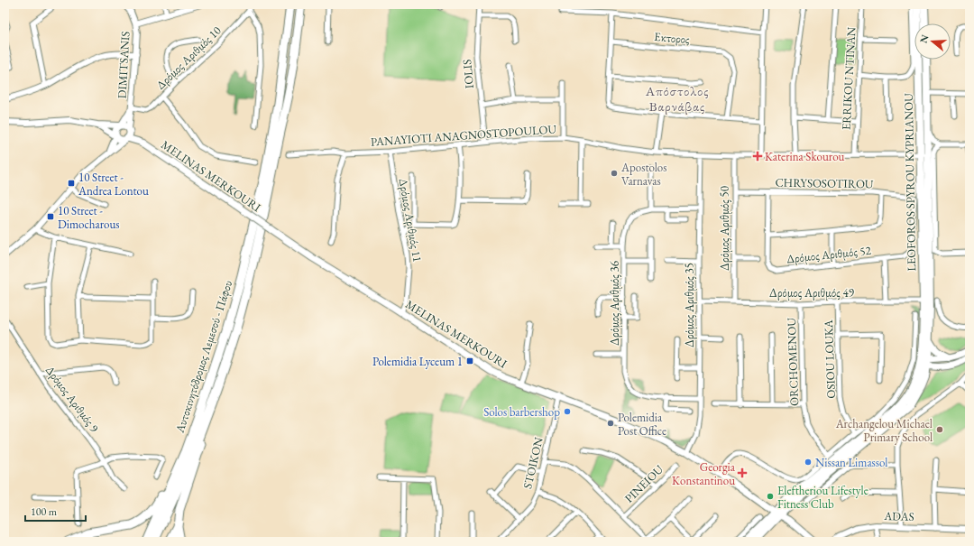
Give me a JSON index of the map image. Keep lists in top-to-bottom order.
{
  "streets": {
    "highway": ["Αυτοκινητόδρομος Λεμεσού - Πάφου"],
    "main road": ["MELINAS MERKOURI", "LEOFOROS SPYROU KYPRIANOU"],
    "street": [
      "Εκτορος",
      "Δρόμος Αριθμός 10",
      "DIMITSANIS",
      "IOLIS",
      "ERRIKOU NTINAN",
      "PANAYIOTI ANAGNOSTOPOULOU",
      "CHRYSOSOTIROU",
      "Δρόμος Αριθμός 11",
      "Δρόμος Αριθμός 50",
      "Δρόμος Αριθμός 52",
      "Δρόμος Αριθμός 49",
      "Δρόμος Αριθμός 36",
      "Δρόμος Αριθμός 35",
      "OSIOU LOUKA",
      "ORCHOMENOU",
      "Δρόμος Αριθμός 9",
      "STOIKON",
      "PINEIOU",
      "ADAS"
    ]
  },
  "crossings": [
    ["Δρόμος Αριθμός 10", "DIMITSANIS"],
    ["DIMITSANIS", "MELINAS MERKOURI"],
    ["IOLIS", "PANAYIOTI ANAGNOSTOPOULOU"],
    ["ERRIKOU NTINAN", "PANAYIOTI ANAGNOSTOPOULOU"],
    ["PANAYIOTI ANAGNOSTOPOULOU", "LEOFOROS SPYROU KYPRIANOU"],
    ["PANAYIOTI ANAGNOSTOPOULOU", "Δρόμος Αριθμός 11"],
    ["PANAYIOTI ANAGNOSTOPOULOU", "Δρόμος Αριθμός 50"],
    ["PANAYIOTI ANAGNOSTOPOULOU", "Δρόμος Αριθμός 35"],
    ["MELINAS MERKOURI", "Δρόμος Αριθμός 11"],
    ["MELINAS MERKOURI", "Δρόμος Αριθμός 35"],
    ["MELINAS MERKOURI", "STOIKON"],
    ["LEOFOROS SPYROU KYPRIANOU", "Δρόμος Αριθμός 49"],
    ["CHRYSOSOTIROU", "Δρόμος Αριθμός 50"],
    ["CHRYSOSOTIROU", "Δρόμος Αριθμός 52"],
    ["Δρόμος Αριθμός 50", "Δρόμος Αριθμός 49"],
    ["Δρόμος Αριθμός 49", "Δρόμος Αριθμός 35"],
    ["Δρόμος Αριθμός 49", "OSIOU LOUKA"],
    ["Δρόμος Αριθμός 49", "ORCHOMENOU"],
    ["Δρόμος Αριθμός 36", "Δρόμος Αριθμός 35"]
  ],
  "districts": ["Απόστολος Βαρνάβας"],
  "places": {
    "health": ["Katerina Skourou", "Georgia Konstantinou"],
    "other": [
      "Apostolos Varnavas",
      "Solos barbershop",
      "Polemidia Post Office",
      "Archangelou Michael Primary School",
      "Nissan Limassol",
      "Eleftheriou Lifestyle Fitness Club"
    ],
    "transit": ["10 Street - Andrea Lontou", "10 Street - Dimocharous", "Polemidia Lyceum 1"]
  },
  "scale_bar": "100 m",
  "north": "left"
}
